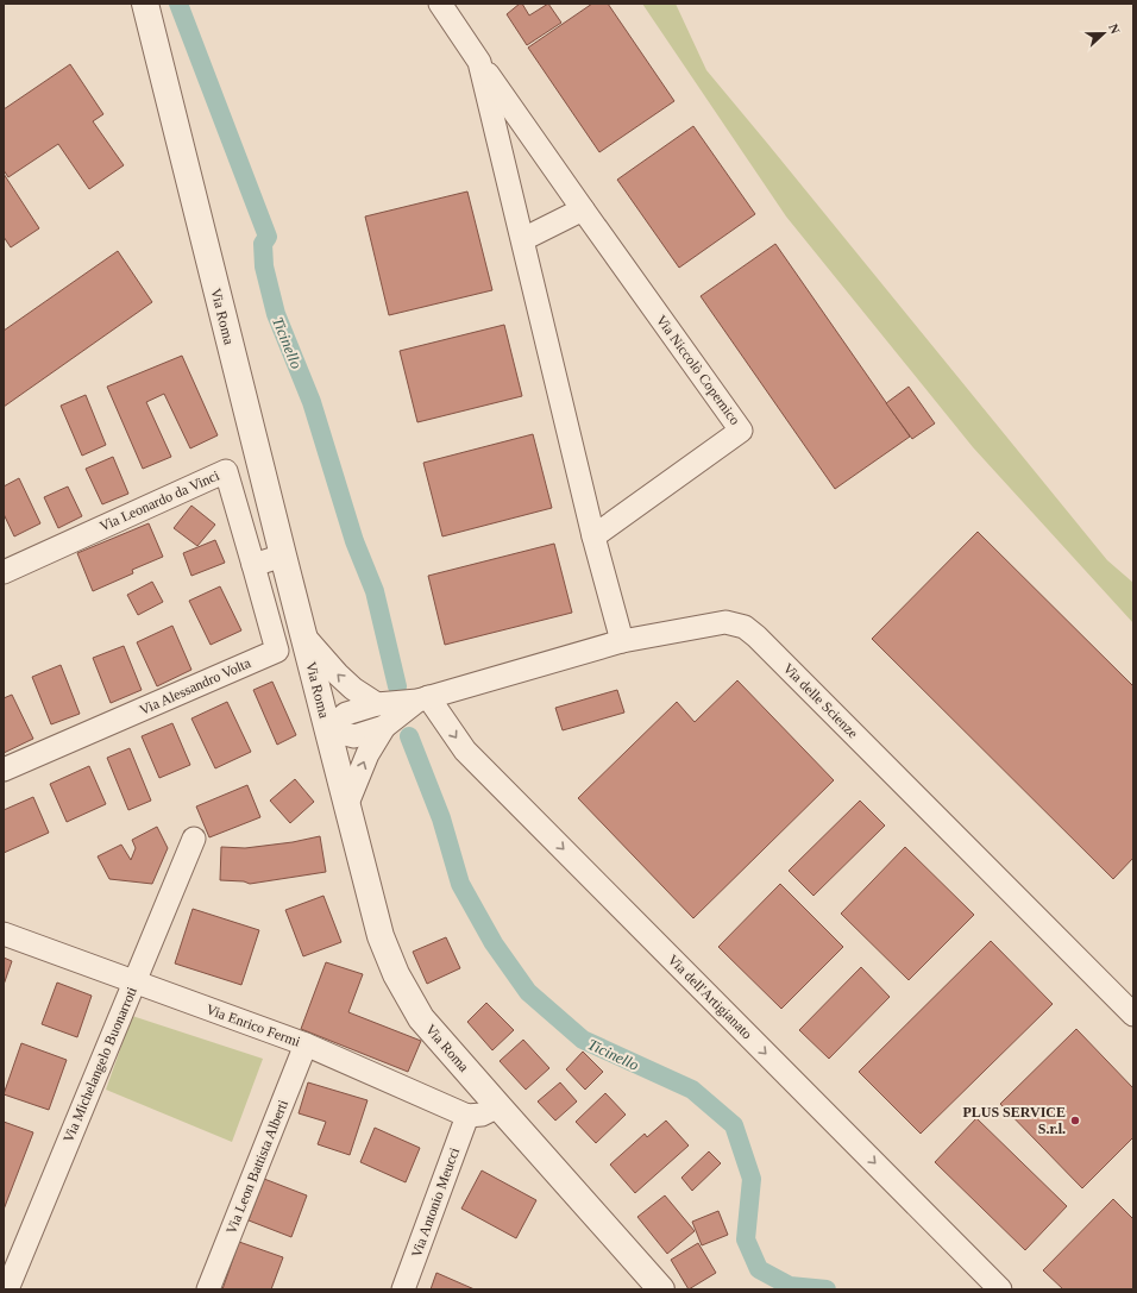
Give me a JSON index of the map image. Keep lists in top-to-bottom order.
{
  "streets": {
    "street": [
      "Via Roma",
      "Via Niccolò Copernico",
      "Via Leonardo da Vinci",
      "Via Alessandro Volta",
      "Via delle Scienze",
      "Via dell'Artigianato",
      "Via Enrico Fermi",
      "Via Michelangelo Buonarroti",
      "Via Leon Battista Alberti",
      "Via Antonio Meucci"
    ]
  },
  "crossings": [
    ["Via Roma", "Via delle Scienze"],
    ["Via Niccolò Copernico", "Via delle Scienze"],
    ["Via Leonardo da Vinci", "Via Alessandro Volta"],
    ["Via delle Scienze", "Via dell'Artigianato"],
    ["Via Enrico Fermi", "Via Michelangelo Buonarroti"],
    ["Via Enrico Fermi", "Via Leon Battista Alberti"],
    ["Via Enrico Fermi", "Via Antonio Meucci"]
  ],
  "one_way": ["Via dell'Artigianato"],
  "water": ["Ticinello"],
  "places": ["PLUS SERVICE S.r.l."],
  "north": "right"
}
